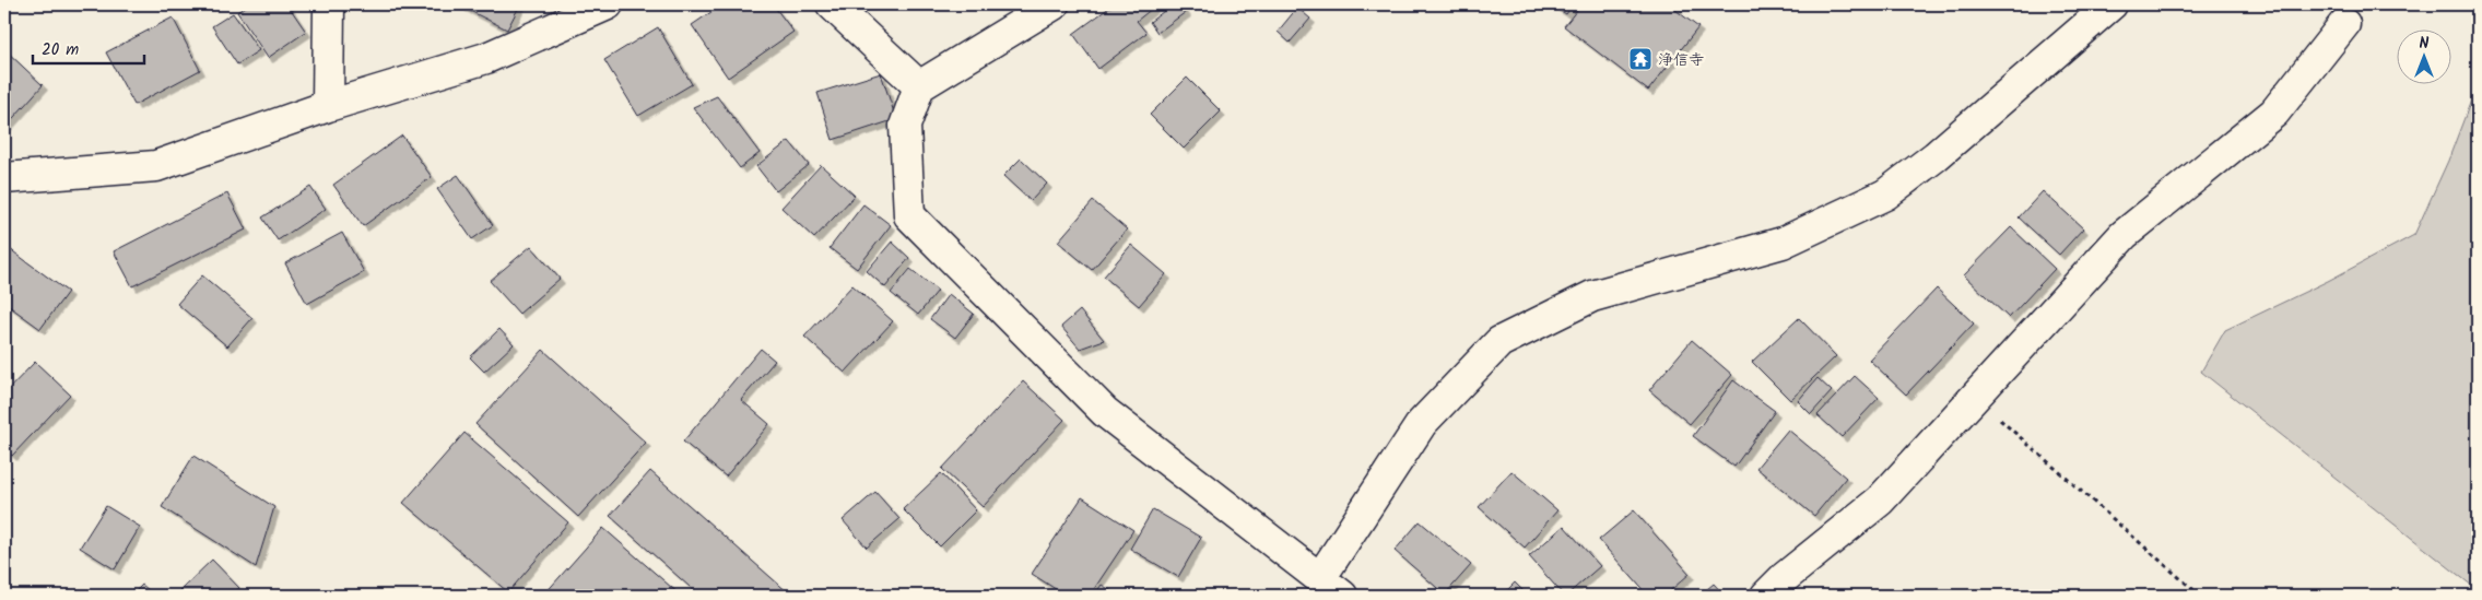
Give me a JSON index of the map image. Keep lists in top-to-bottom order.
{
  "places": {
    "temple": ["浄信寺"]
  },
  "scale_bar": "20 m",
  "north": "top"
}
